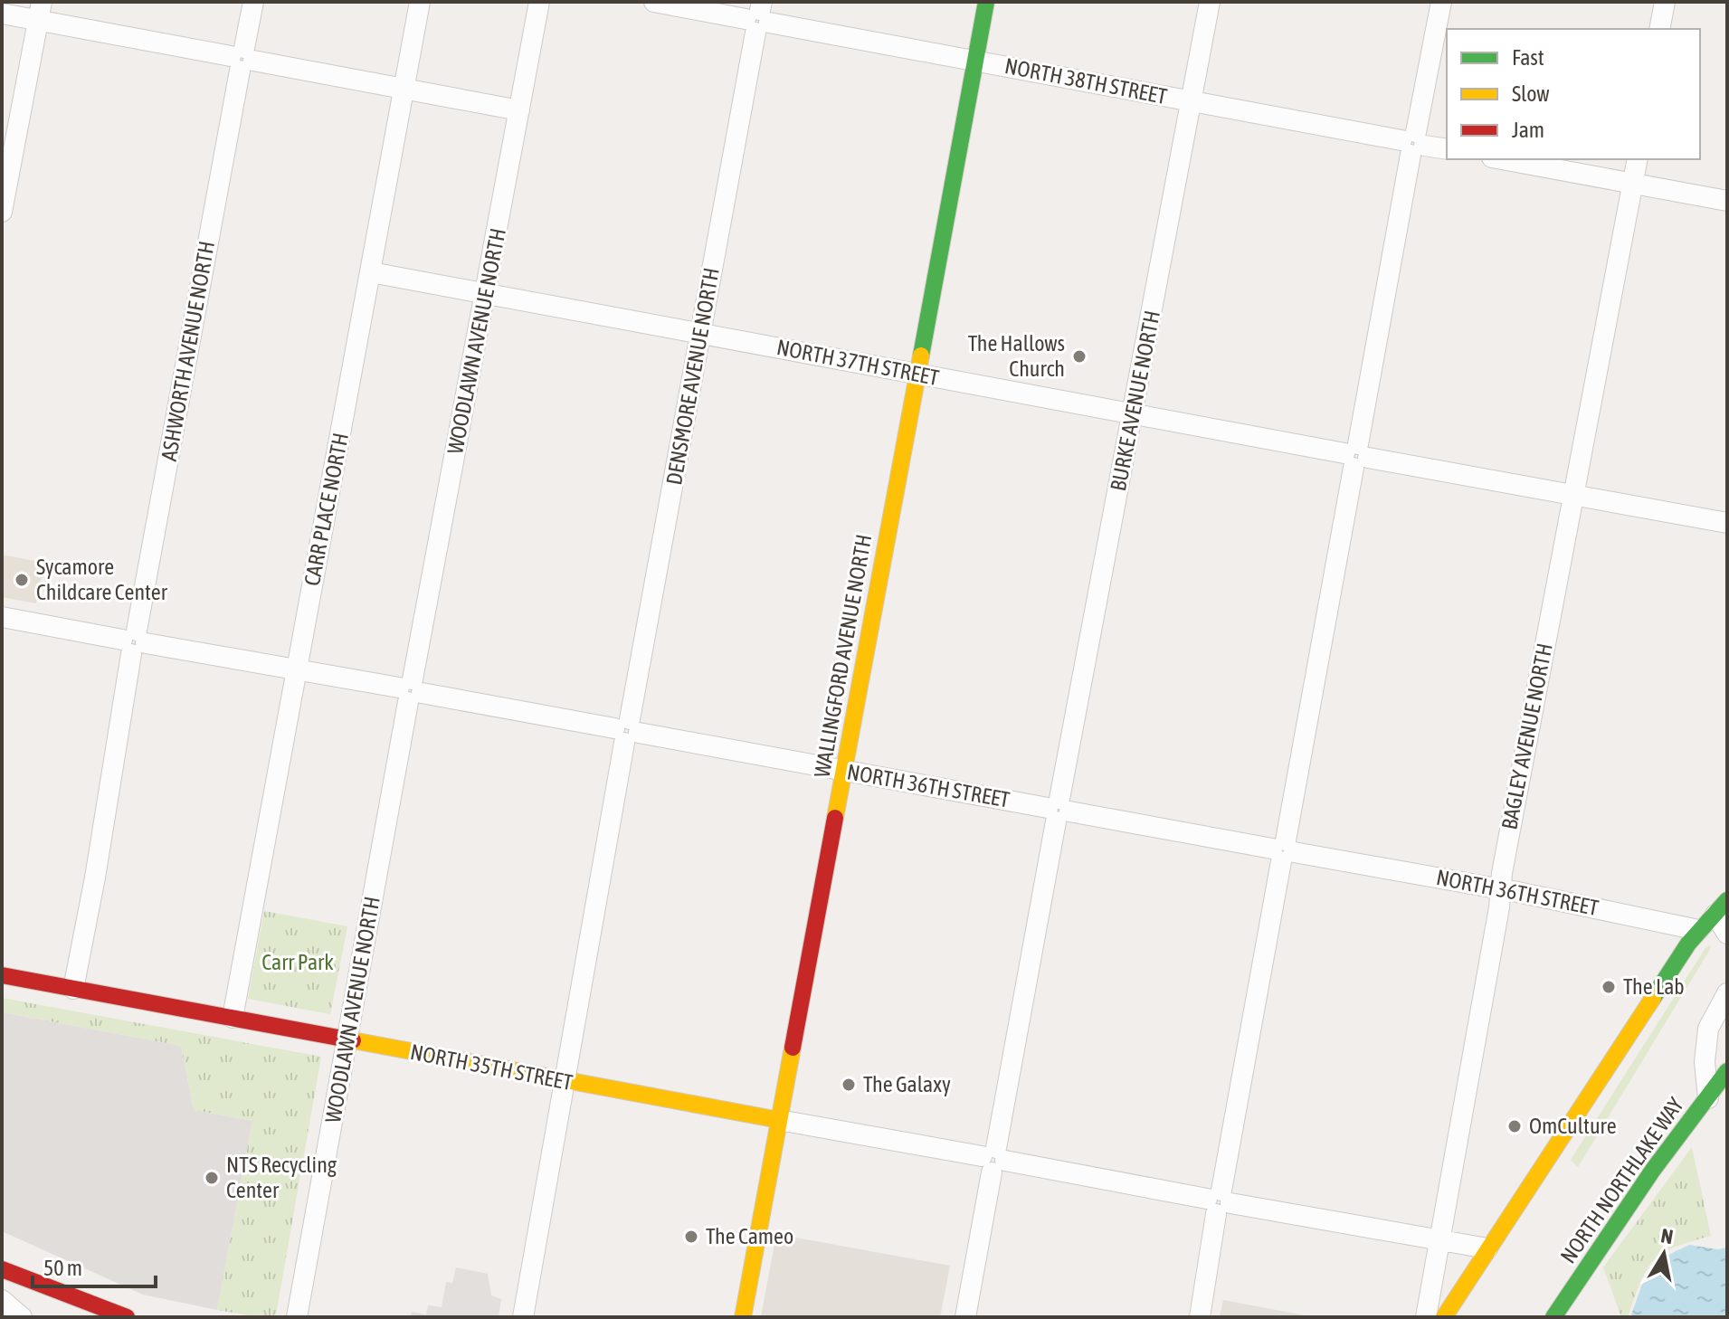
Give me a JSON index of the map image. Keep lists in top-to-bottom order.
{
  "streets": {
    "street": [
      "NORTH 38TH STREET",
      "WOODLAWN AVENUE NORTH",
      "ASHWORTH AVENUE NORTH",
      "NORTH 37TH STREET",
      "DENSMORE AVENUE NORTH",
      "BURKE AVENUE NORTH",
      "CARR PLACE NORTH",
      "WALLINGFORD AVENUE NORTH",
      "BAGLEY AVENUE NORTH",
      "NORTH 36TH STREET",
      "NORTH 35TH STREET",
      "NORTH NORTHLAKE WAY"
    ]
  },
  "crossings": [
    ["NORTH 38TH STREET", "DENSMORE AVENUE NORTH"],
    ["NORTH 38TH STREET", "BURKE AVENUE NORTH"],
    ["NORTH 38TH STREET", "WALLINGFORD AVENUE NORTH"],
    ["WOODLAWN AVENUE NORTH", "NORTH 37TH STREET"],
    ["WOODLAWN AVENUE NORTH", "NORTH 36TH STREET"],
    ["WOODLAWN AVENUE NORTH", "NORTH 35TH STREET"],
    ["ASHWORTH AVENUE NORTH", "NORTH 36TH STREET"],
    ["ASHWORTH AVENUE NORTH", "NORTH 35TH STREET"],
    ["NORTH 37TH STREET", "DENSMORE AVENUE NORTH"],
    ["NORTH 37TH STREET", "BURKE AVENUE NORTH"],
    ["NORTH 37TH STREET", "CARR PLACE NORTH"],
    ["NORTH 37TH STREET", "WALLINGFORD AVENUE NORTH"],
    ["NORTH 37TH STREET", "BAGLEY AVENUE NORTH"],
    ["DENSMORE AVENUE NORTH", "NORTH 36TH STREET"],
    ["DENSMORE AVENUE NORTH", "NORTH 35TH STREET"],
    ["BURKE AVENUE NORTH", "NORTH 36TH STREET"],
    ["BURKE AVENUE NORTH", "NORTH 35TH STREET"],
    ["CARR PLACE NORTH", "NORTH 36TH STREET"],
    ["CARR PLACE NORTH", "NORTH 35TH STREET"],
    ["WALLINGFORD AVENUE NORTH", "NORTH 36TH STREET"],
    ["WALLINGFORD AVENUE NORTH", "NORTH 35TH STREET"],
    ["BAGLEY AVENUE NORTH", "NORTH 36TH STREET"],
    ["BAGLEY AVENUE NORTH", "NORTH 35TH STREET"]
  ],
  "parks": ["Carr Park"],
  "places": [
    "The Hallows Church",
    "Sycamore Childcare Center",
    "The Lab",
    "The Galaxy",
    "OmCulture",
    "NTS Recycling Center",
    "The Cameo"
  ],
  "legend": ["Fast", "Slow", "Jam"],
  "scale_bar": "50 m",
  "north": "top"
}
